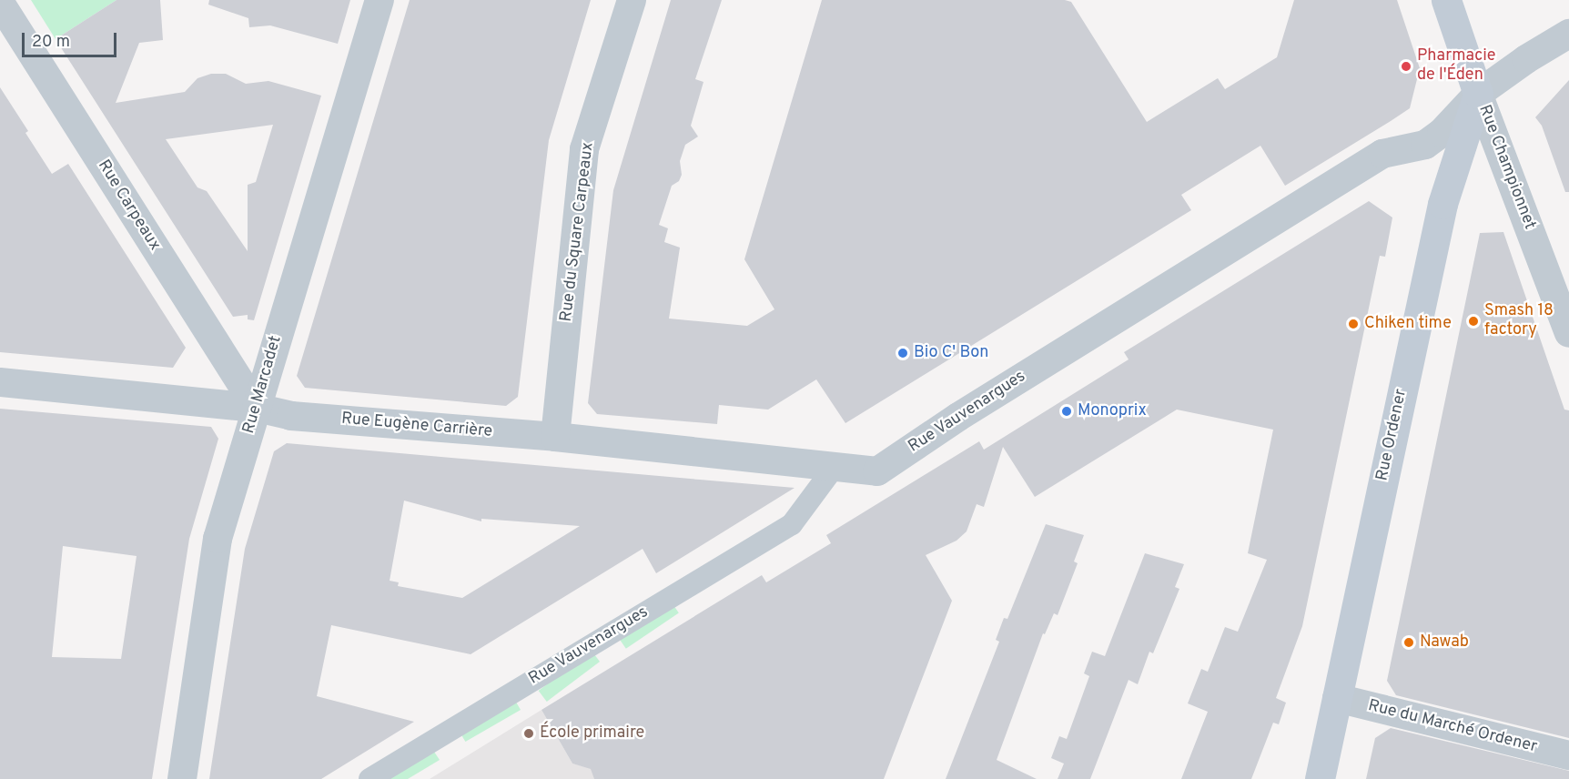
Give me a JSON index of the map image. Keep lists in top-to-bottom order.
{
  "streets": {
    "main road": ["Rue Championnet", "Rue Ordener"],
    "street": [
      "Rue Carpeaux",
      "Rue du Square Carpeaux",
      "Rue Marcadet",
      "Rue Vauvenargues",
      "Rue Eugène Carrière",
      "Rue du Marché Ordener"
    ]
  },
  "crossings": [
    ["Rue Championnet", "Rue Vauvenargues"],
    ["Rue Championnet", "Rue Ordener"],
    ["Rue Carpeaux", "Rue Marcadet"],
    ["Rue Carpeaux", "Rue Eugène Carrière"],
    ["Rue du Square Carpeaux", "Rue Eugène Carrière"],
    ["Rue Marcadet", "Rue Eugène Carrière"],
    ["Rue Vauvenargues", "Rue Eugène Carrière"],
    ["Rue Vauvenargues", "Rue Ordener"],
    ["Rue Ordener", "Rue du Marché Ordener"]
  ],
  "places": [
    "Pharmacie de l'Éden",
    "Smash 18 factory",
    "Chiken time",
    "Bio C' Bon",
    "Monoprix",
    "Nawab",
    "École primaire"
  ],
  "scale_bar": "20 m"
}
